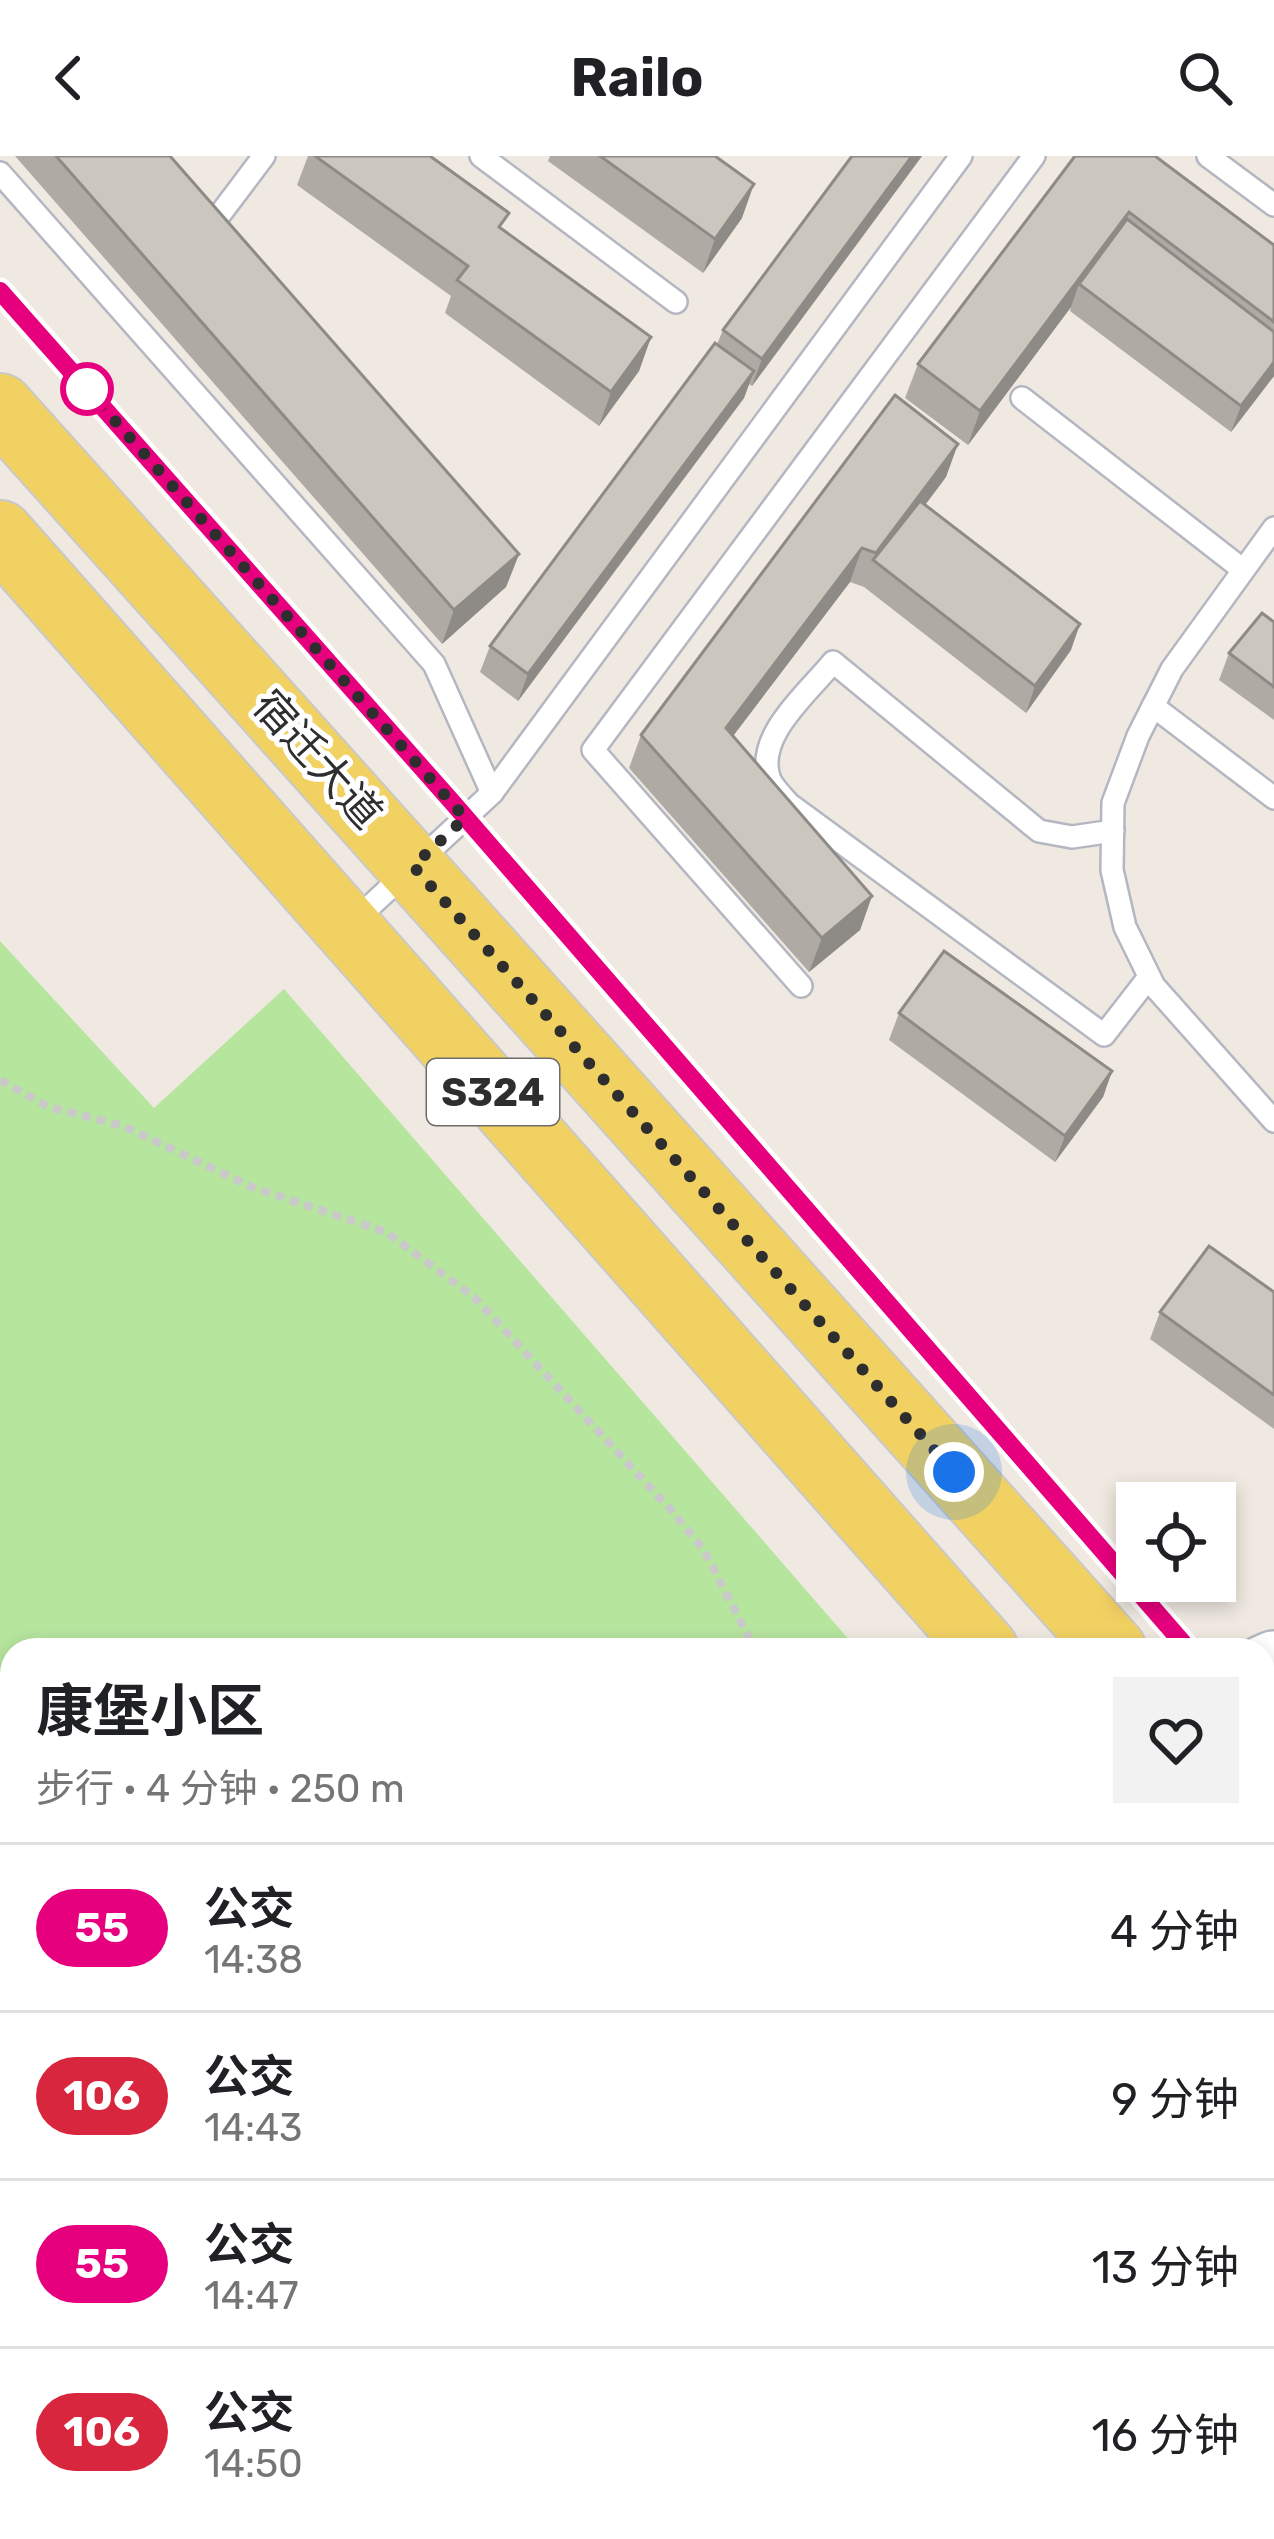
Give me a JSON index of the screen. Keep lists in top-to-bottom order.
{
  "streets": {
    "main road": ["宿迁大道", "S324"]
  },
  "lines": ["bus line 55"],
  "page": {
    "header": "Railo",
    "heading": ["康堡小区", "步行 · 4 分钟 · 250 m"],
    "list": [
      {
        "mark": "55",
        "name": "公交",
        "note": "14:38",
        "value": "4 分钟"
      },
      {
        "mark": "106",
        "name": "公交",
        "note": "14:43",
        "value": "9 分钟"
      },
      {
        "mark": "55",
        "name": "公交",
        "note": "14:47",
        "value": "13 分钟"
      },
      {
        "mark": "106",
        "name": "公交",
        "note": "14:50",
        "value": "16 分钟"
      }
    ]
  }
}
